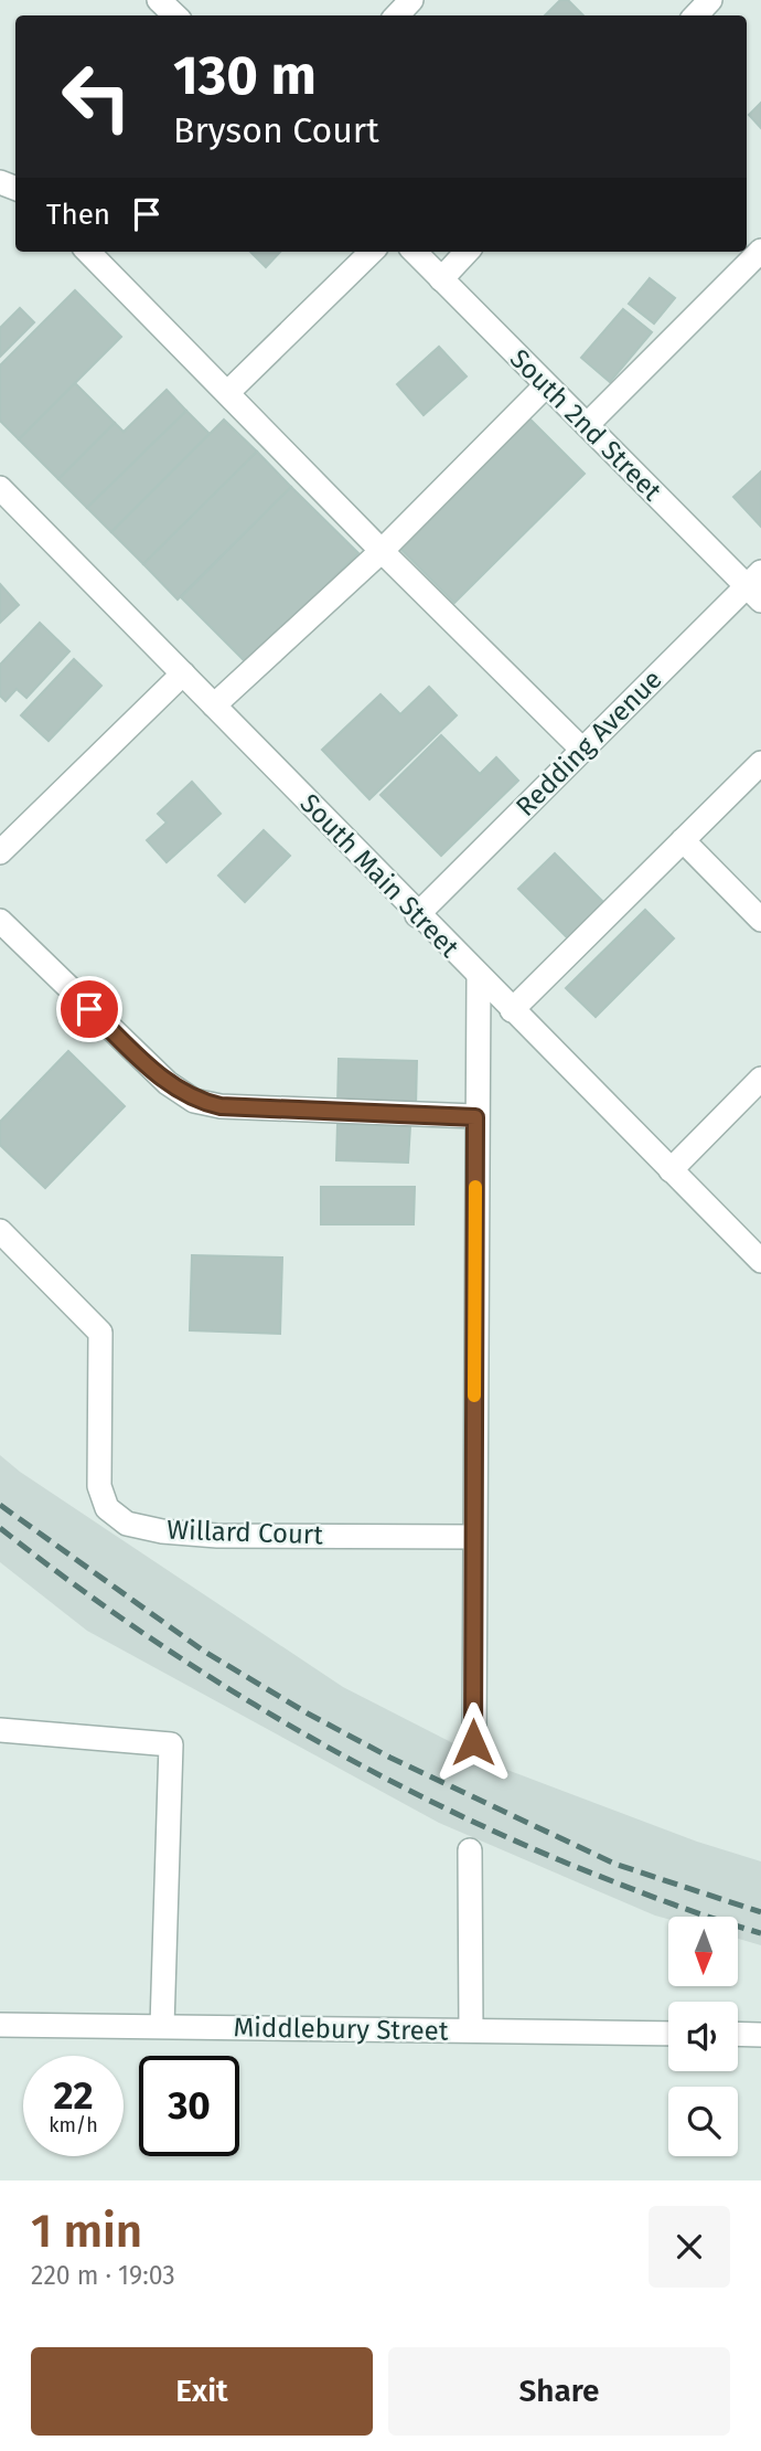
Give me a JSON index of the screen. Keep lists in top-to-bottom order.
{
  "streets": {
    "street": [
      "South 2nd Street",
      "Redding Avenue",
      "South Main Street",
      "Willard Court",
      "Middlebury Street"
    ]
  },
  "crossings": [
    ["South 2nd Street", "Redding Avenue"],
    ["Redding Avenue", "South Main Street"]
  ],
  "north": "bottom",
  "page": {
    "turn": ["130 m", "Bryson Court"],
    "then": "Then",
    "speed": "22 km/h",
    "limit": "30",
    "heading": ["1 min", "220 m · 19:03"],
    "buttons": ["Exit", "Share"]
  }
}
